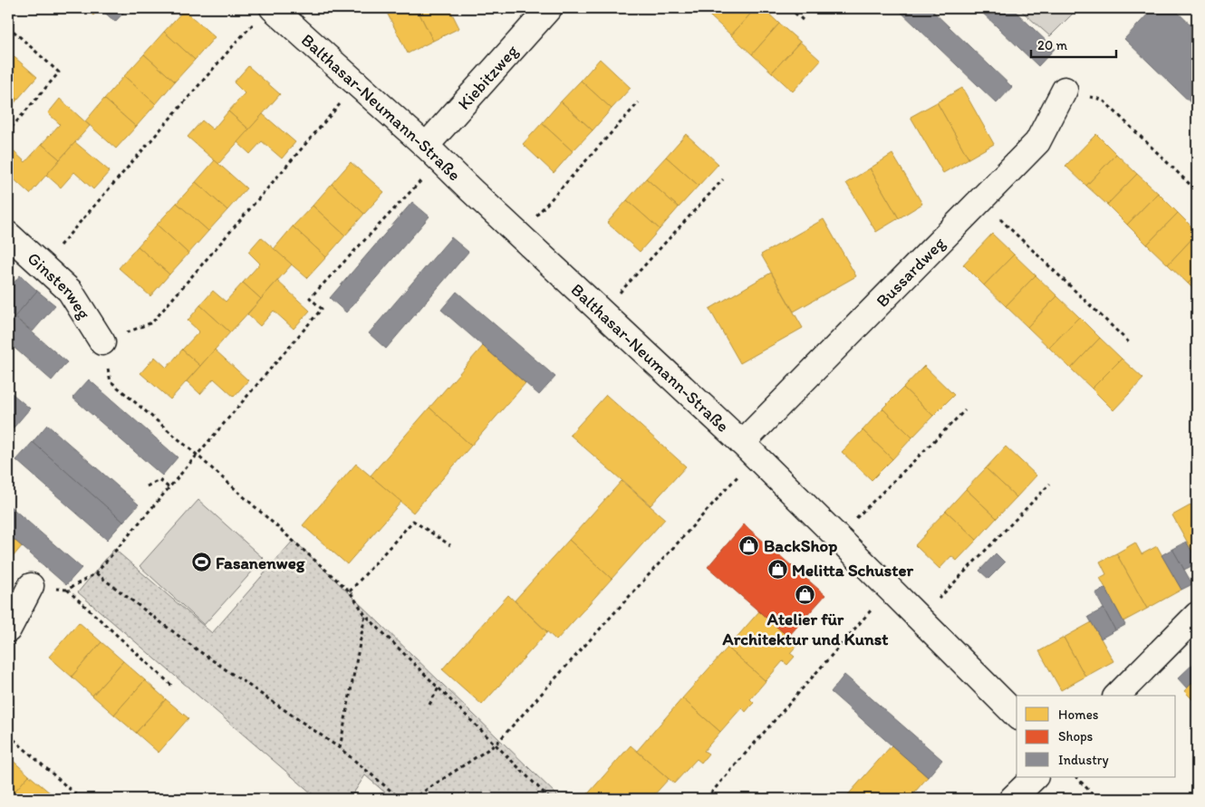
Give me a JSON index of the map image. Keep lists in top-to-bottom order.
{
  "streets": {
    "street": [
      "Kiebitzweg",
      "Balthasar-Neumann-Straße",
      "Bussardweg",
      "Ginsterweg"
    ]
  },
  "crossings": [
    ["Kiebitzweg", "Balthasar-Neumann-Straße"],
    ["Balthasar-Neumann-Straße", "Bussardweg"]
  ],
  "places": {
    "shop": ["BackShop", "Melitta Schuster", "Atelier für Architektur und Kunst"],
    "sports": ["Fasanenweg"]
  },
  "legend": ["Homes", "Shops", "Industry"],
  "scale_bar": "20 m"
}
